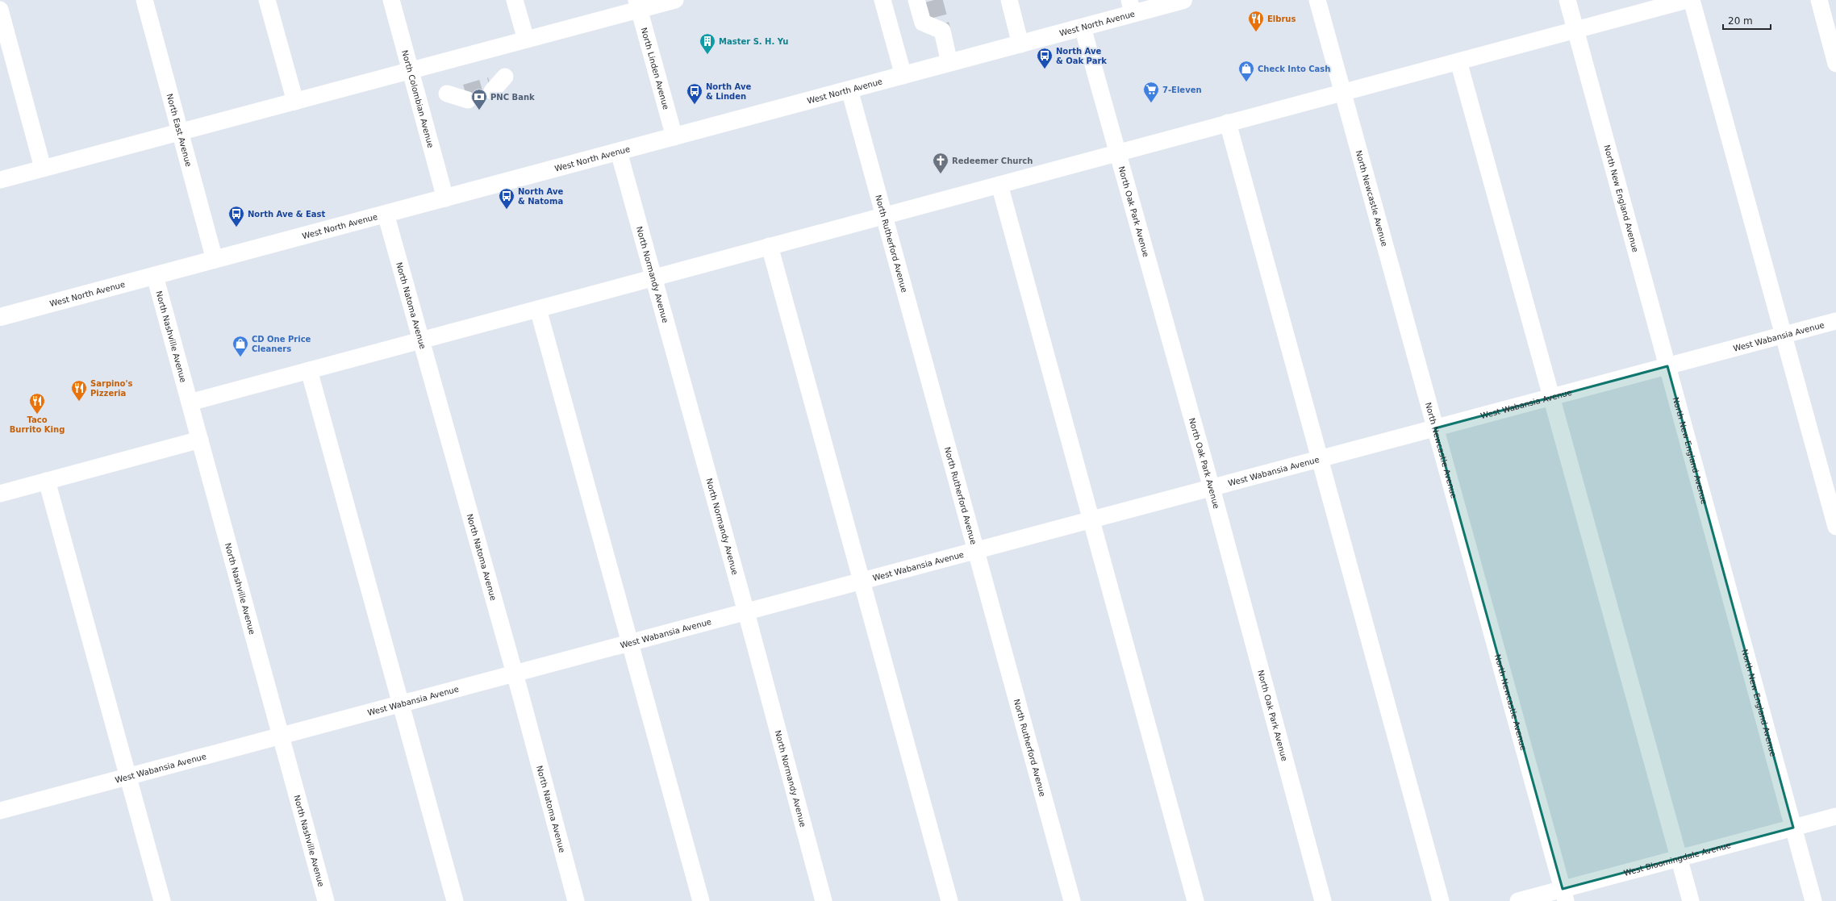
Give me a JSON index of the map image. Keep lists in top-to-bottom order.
{
  "streets": {
    "main road": ["West North Avenue"],
    "street": [
      "North Linden Avenue",
      "North Colombian Avenue",
      "North East Avenue",
      "North Newcastle Avenue",
      "North New England Avenue",
      "North Oak Park Avenue",
      "North Rutherford Avenue",
      "North Normandy Avenue",
      "North Natoma Avenue",
      "North Nashville Avenue",
      "West Wabansia Avenue",
      "West Bloomingdale Avenue"
    ]
  },
  "crossings": [
    ["West North Avenue", "North Linden Avenue"],
    ["West North Avenue", "North Colombian Avenue"],
    ["West North Avenue", "North East Avenue"],
    ["West North Avenue", "North Oak Park Avenue"],
    ["West North Avenue", "North Rutherford Avenue"],
    ["West North Avenue", "North Normandy Avenue"],
    ["West North Avenue", "North Natoma Avenue"],
    ["West North Avenue", "North Nashville Avenue"],
    ["North Newcastle Avenue", "West Wabansia Avenue"],
    ["North Newcastle Avenue", "West Bloomingdale Avenue"],
    ["North New England Avenue", "West Wabansia Avenue"],
    ["North New England Avenue", "West Bloomingdale Avenue"],
    ["North Oak Park Avenue", "West Wabansia Avenue"],
    ["North Rutherford Avenue", "West Wabansia Avenue"],
    ["North Normandy Avenue", "West Wabansia Avenue"],
    ["North Natoma Avenue", "West Wabansia Avenue"],
    ["North Nashville Avenue", "West Wabansia Avenue"]
  ],
  "places": {
    "restaurant": ["Elbrus", "Sarpino's Pizzeria", "Taco Burrito King"],
    "building": ["Master S. H. Yu"],
    "bus stop": [
      "North Ave & Oak Park",
      "North Ave & Linden",
      "North Ave & Natoma",
      "North Ave & East"
    ],
    "shop": ["Check Into Cash", "CD One Price Cleaners"],
    "supermarket": ["7-Eleven"],
    "bank": ["PNC Bank"],
    "church": ["Redeemer Church"]
  },
  "scale_bar": "20 m"
}
